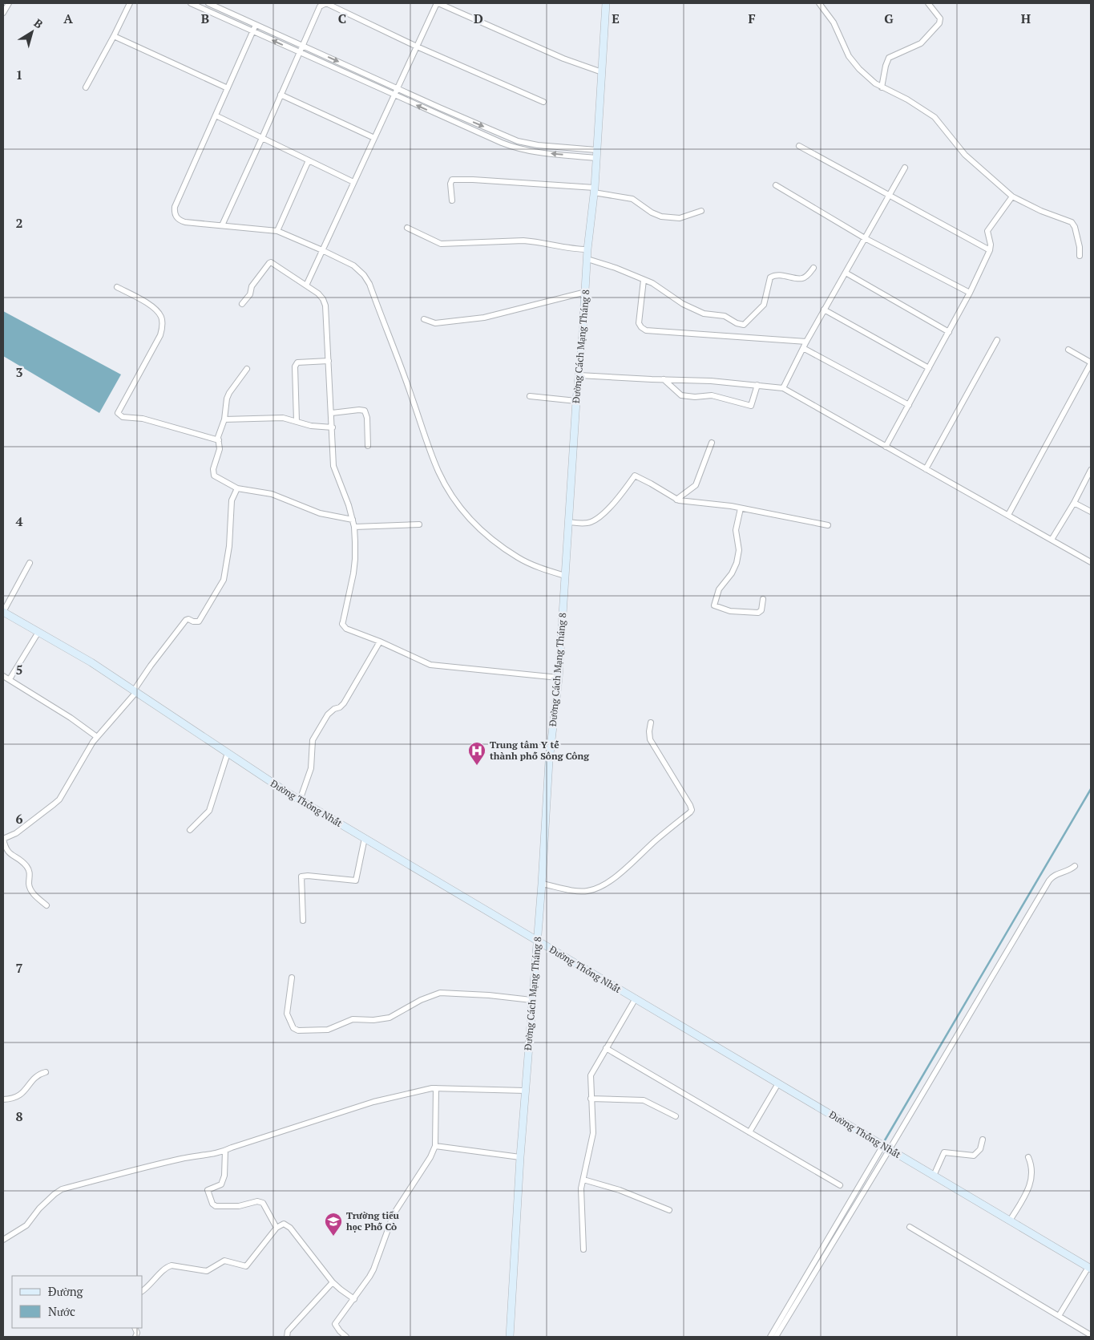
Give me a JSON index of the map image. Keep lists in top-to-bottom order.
{
  "streets": {
    "street": ["Đường Cách Mạng Tháng 8", "Đường Thống Nhất"]
  },
  "crossings": [
    ["Đường Cách Mạng Tháng 8", "Đường Thống Nhất"]
  ],
  "places": {
    "hospital": ["Trung tâm Y tế thành phố Sông Công"],
    "school or university": ["Trường tiểu học Phố Cò"]
  },
  "legend": ["Đường", "Nước"],
  "north": "top right",
  "grid": {
    "columns": [
      "A",
      "B",
      "C",
      "D",
      "E",
      "F",
      "G",
      "H"
    ],
    "rows": [
      "1",
      "2",
      "3",
      "4",
      "5",
      "6",
      "7",
      "8"
    ]
  }
}
